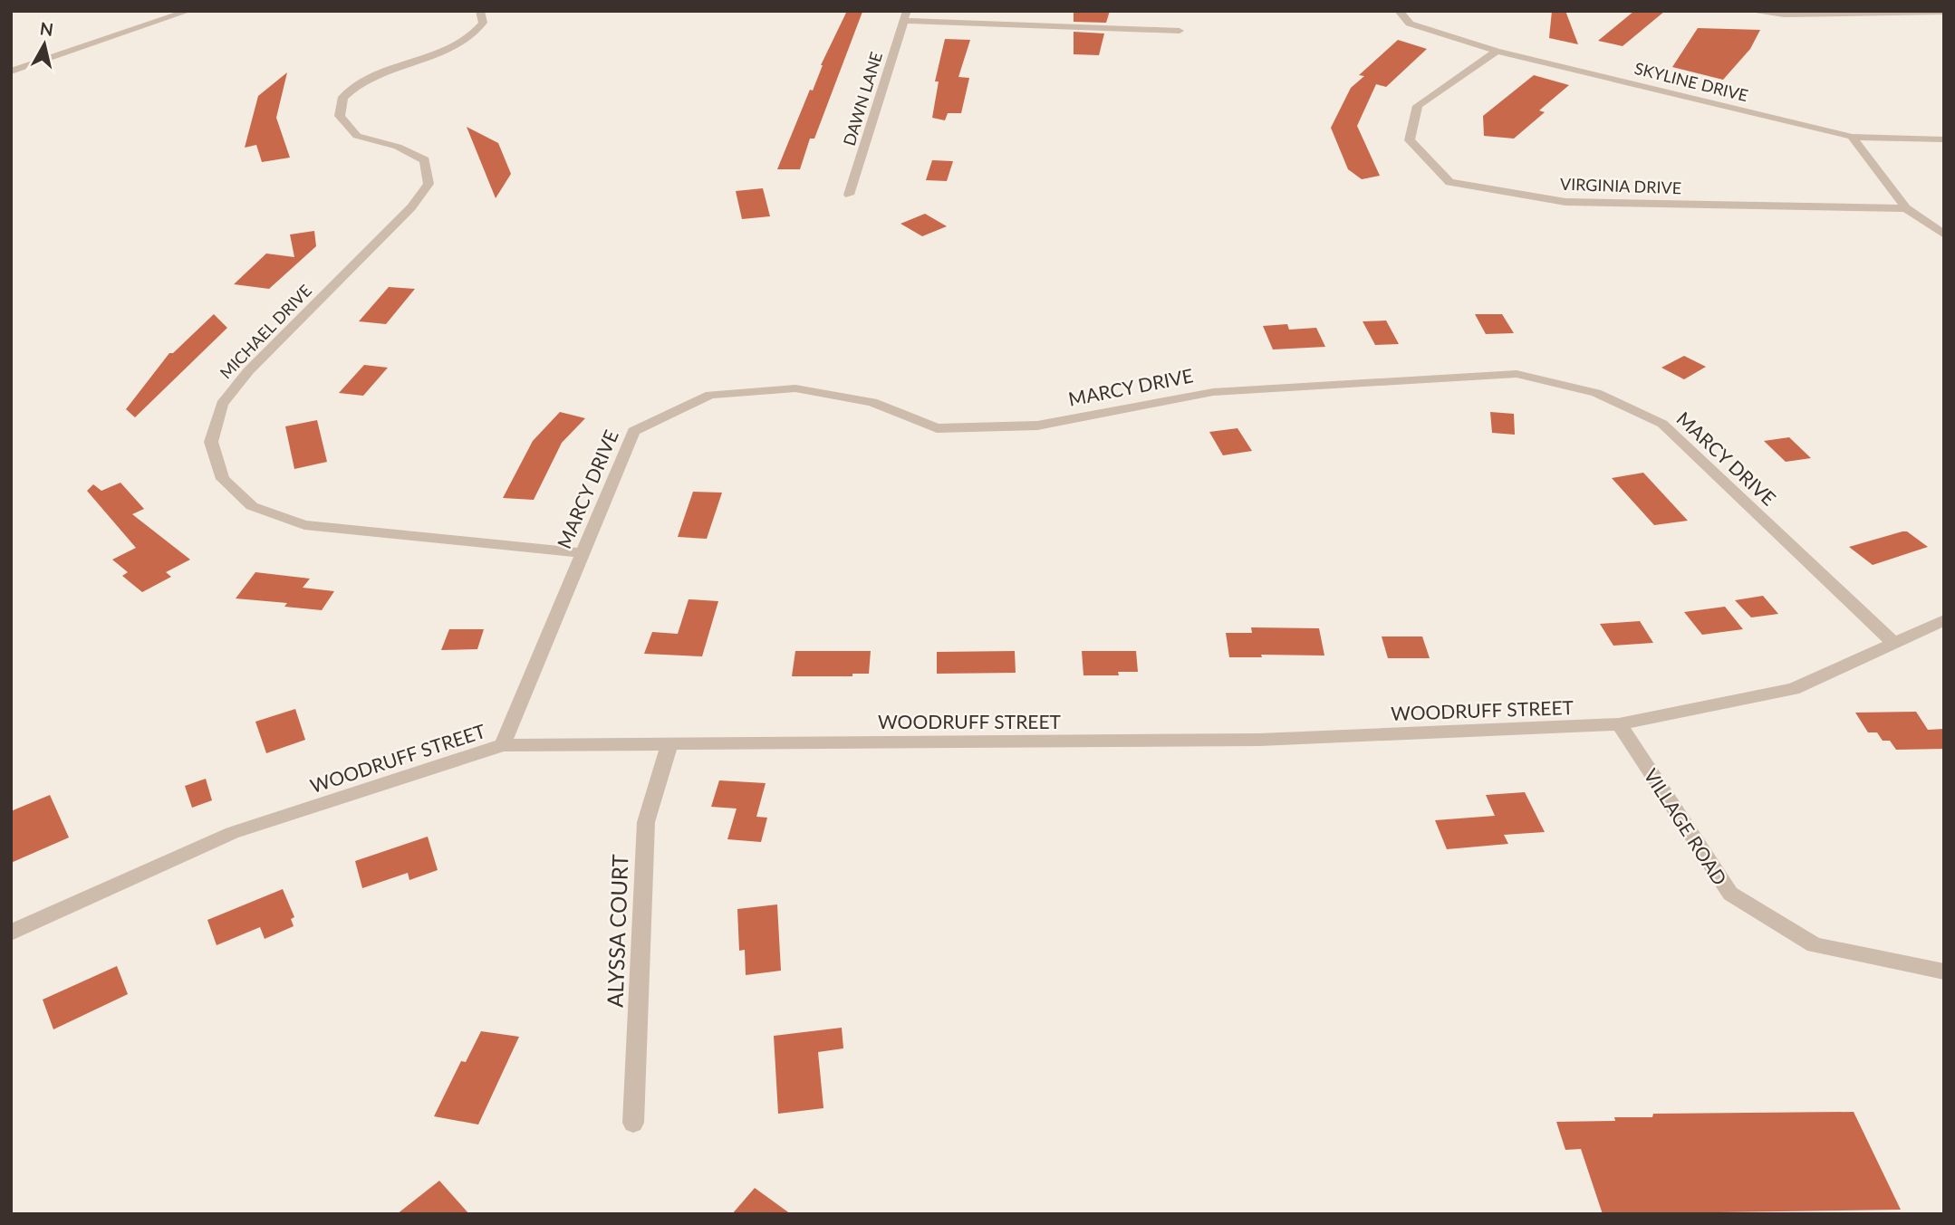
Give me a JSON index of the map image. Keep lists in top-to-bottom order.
{
  "streets": {
    "street": [
      "SKYLINE DRIVE",
      "DAWN LANE",
      "VIRGINIA DRIVE",
      "MICHAEL DRIVE",
      "MARCY DRIVE",
      "WOODRUFF STREET",
      "VILLAGE ROAD",
      "ALYSSA COURT"
    ]
  },
  "crossings": [
    ["SKYLINE DRIVE", "VIRGINIA DRIVE"],
    ["MICHAEL DRIVE", "MARCY DRIVE"],
    ["MARCY DRIVE", "WOODRUFF STREET"],
    ["WOODRUFF STREET", "VILLAGE ROAD"],
    ["WOODRUFF STREET", "ALYSSA COURT"]
  ],
  "north": "top"
}
